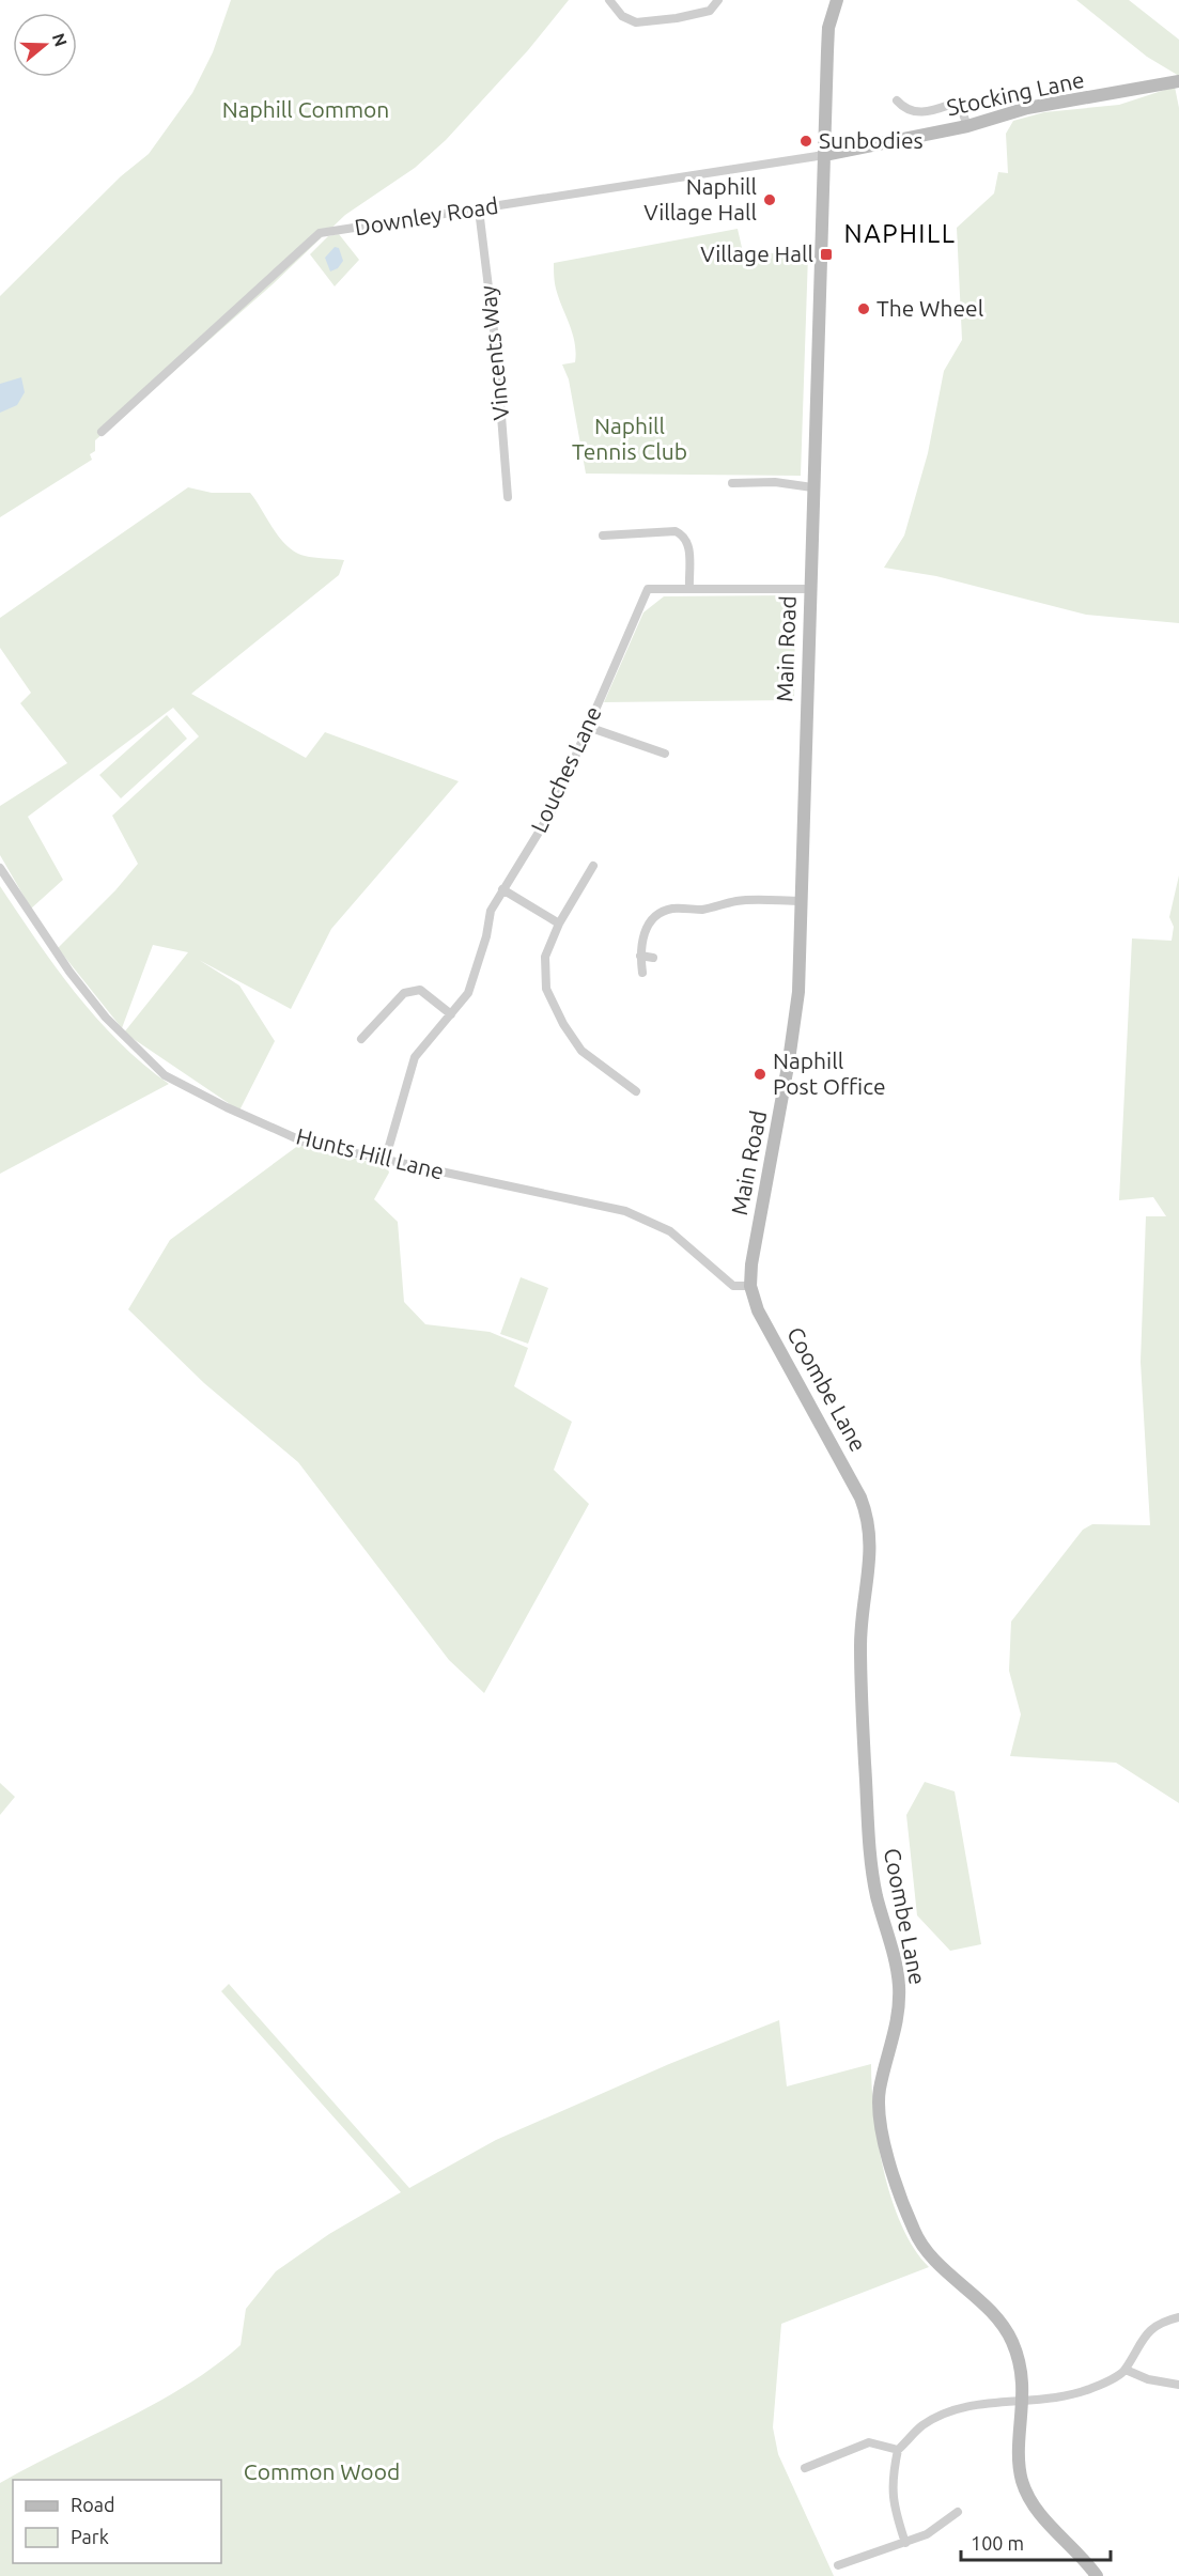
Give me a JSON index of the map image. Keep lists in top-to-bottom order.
{
  "streets": {
    "street": [
      "Stocking Lane",
      "Downley Road",
      "Vincents Way",
      "Main Road",
      "Louches Lane",
      "Hunts Hill Lane",
      "Coombe Lane"
    ]
  },
  "crossings": [
    ["Stocking Lane", "Downley Road"],
    ["Stocking Lane", "Main Road"],
    ["Downley Road", "Vincents Way"],
    ["Downley Road", "Main Road"],
    ["Main Road", "Louches Lane"],
    ["Main Road", "Hunts Hill Lane"],
    ["Main Road", "Coombe Lane"],
    ["Louches Lane", "Hunts Hill Lane"],
    ["Hunts Hill Lane", "Coombe Lane"]
  ],
  "districts": ["NAPHILL"],
  "parks": ["Naphill Common", "Naphill Tennis Club", "Common Wood"],
  "places": {
    "other": [
      "Sunbodies",
      "Naphill Village Hall",
      "The Wheel",
      "Naphill Post Office"
    ],
    "transit": ["Village Hall"]
  },
  "legend": ["Road", "Park"],
  "scale_bar": "100 m",
  "north": "right"
}
